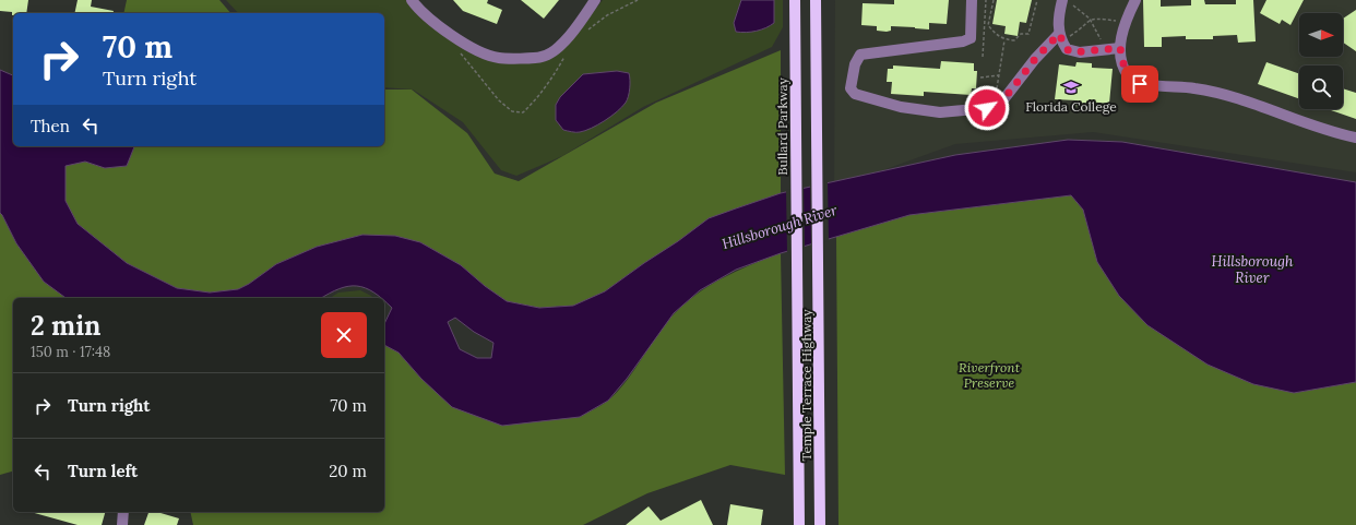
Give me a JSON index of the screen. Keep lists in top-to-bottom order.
{
  "streets": {
    "main road": ["Bullard Parkway", "Temple Terrace Highway"]
  },
  "crossings": [
    ["Bullard Parkway", "Temple Terrace Highway"]
  ],
  "water": ["Hillsborough River"],
  "parks": ["Riverfront Preserve"],
  "places": {
    "school or university": ["Florida College"]
  },
  "north": "right",
  "page": {
    "turn": ["70 m", "Turn right"],
    "then": "Then",
    "heading": ["2 min", "150 m · 17:48"],
    "list": [
      {
        "name": "Turn right",
        "value": "70 m"
      },
      {
        "name": "Turn left",
        "value": "20 m"
      }
    ]
  }
}
